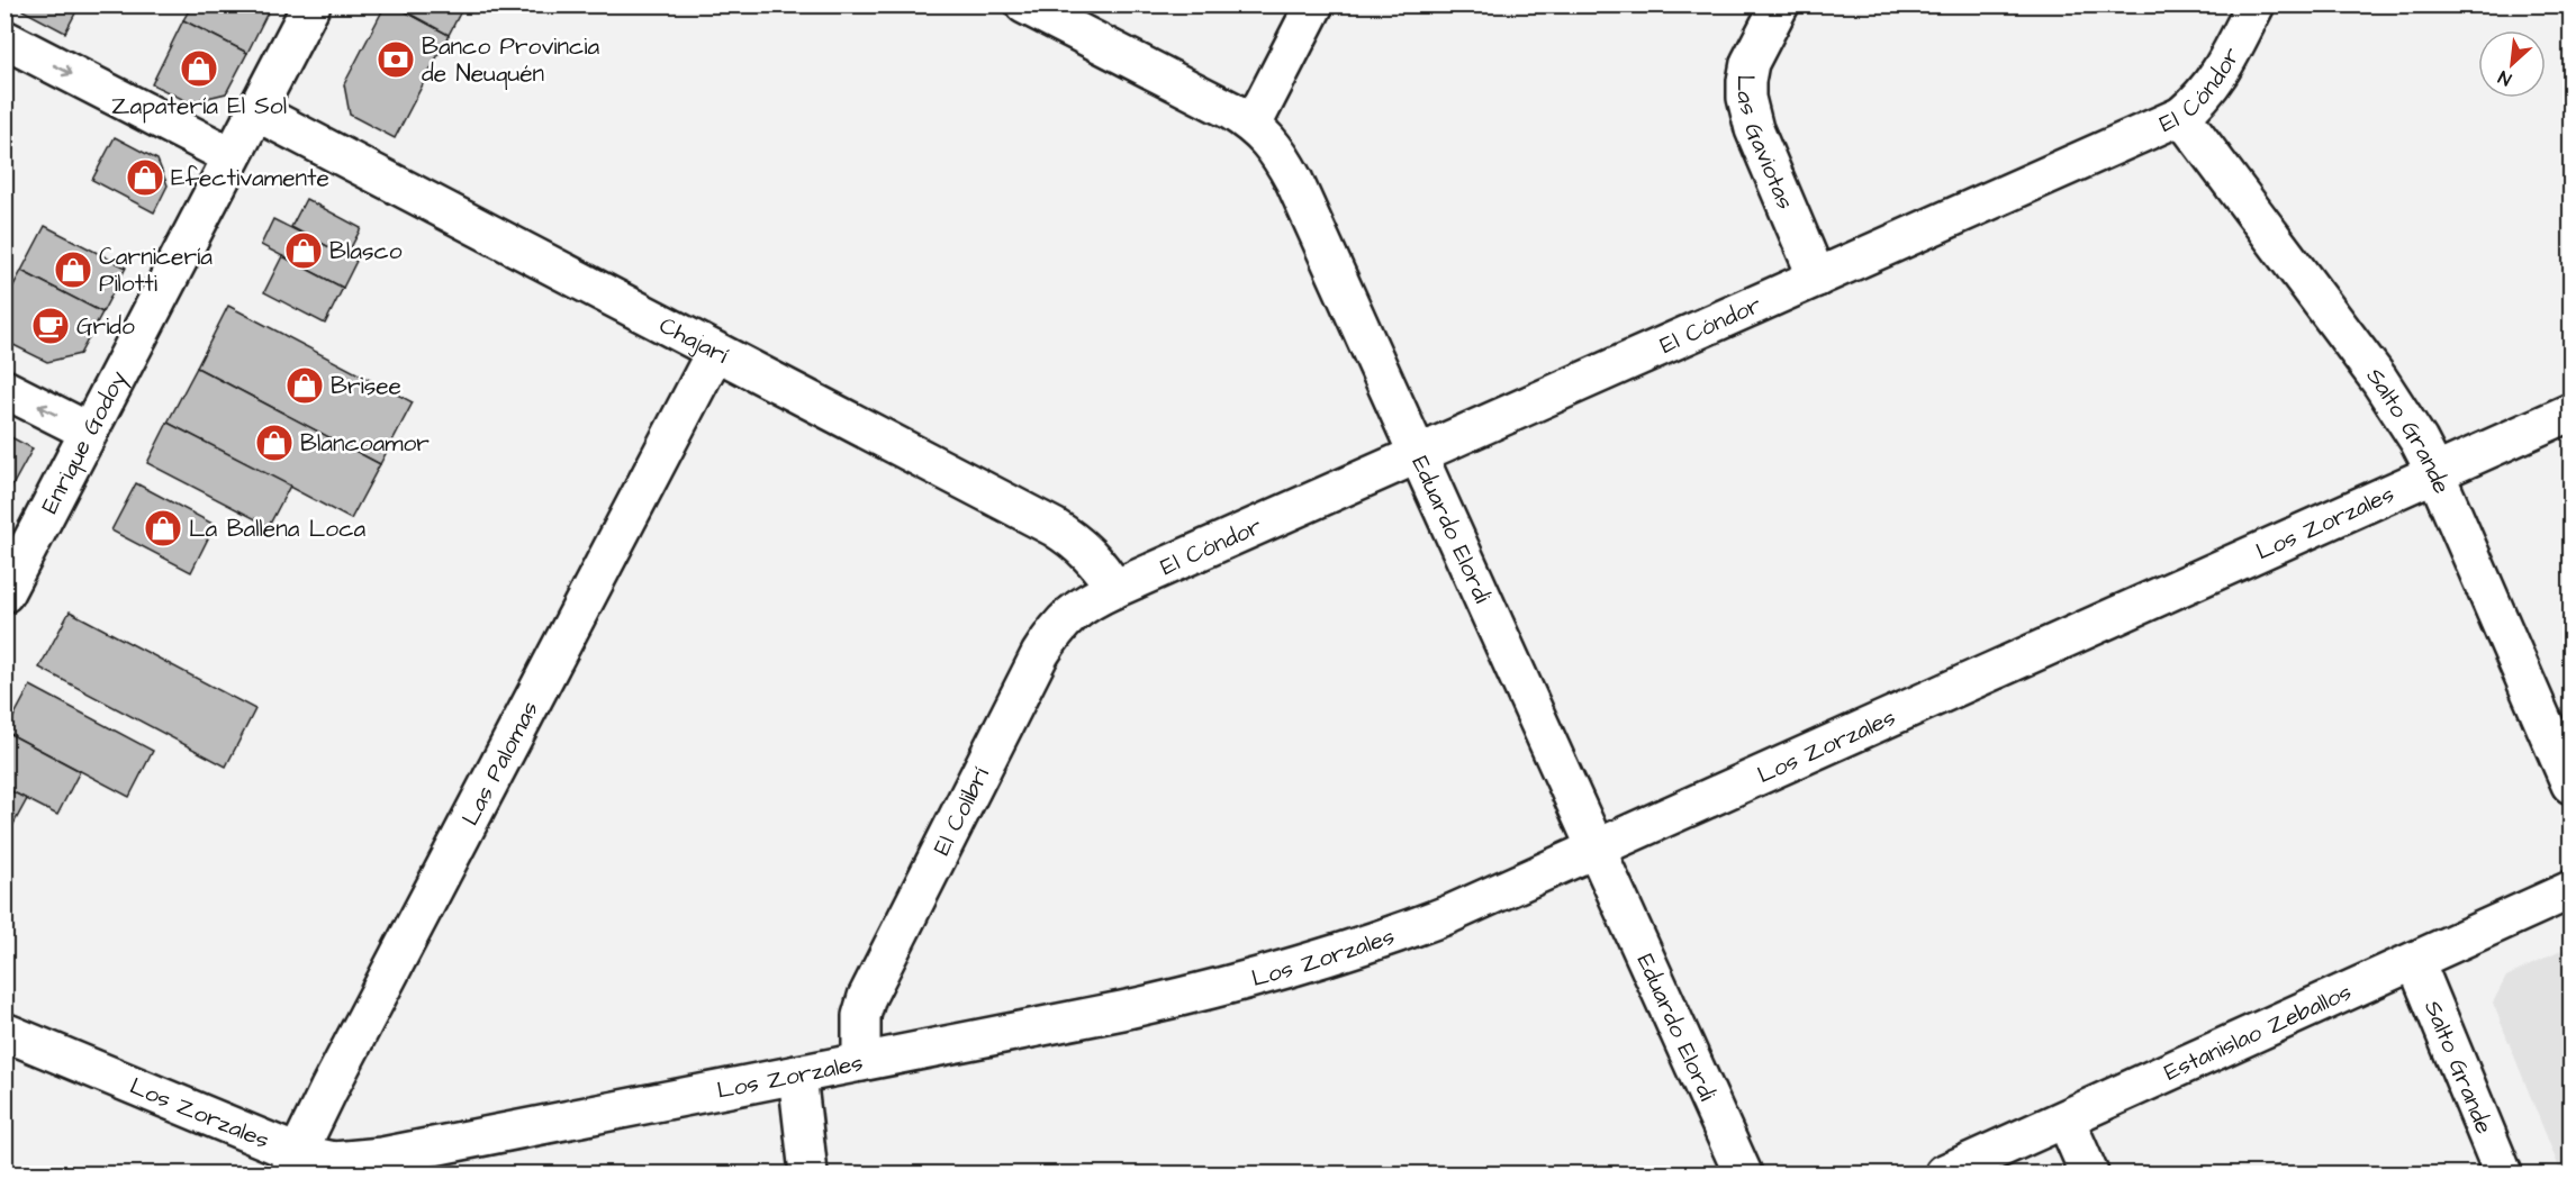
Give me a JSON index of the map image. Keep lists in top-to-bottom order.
{
  "streets": {
    "street": [
      "El Cóndor",
      "Las Gaviotas",
      "Chajarí",
      "Salto Grande",
      "Enrique Godoy",
      "Los Zorzales",
      "Eduardo Elordi",
      "Las Palomas",
      "El Colibrí",
      "Estanislao Zeballos"
    ]
  },
  "crossings": [
    ["El Cóndor", "Las Gaviotas"],
    ["El Cóndor", "Chajarí"],
    ["El Cóndor", "Salto Grande"],
    ["El Cóndor", "Eduardo Elordi"],
    ["El Cóndor", "El Colibrí"],
    ["Chajarí", "Enrique Godoy"],
    ["Chajarí", "Las Palomas"],
    ["Chajarí", "El Colibrí"],
    ["Salto Grande", "Los Zorzales"],
    ["Salto Grande", "Estanislao Zeballos"],
    ["Los Zorzales", "Eduardo Elordi"],
    ["Los Zorzales", "Las Palomas"],
    ["Los Zorzales", "El Colibrí"]
  ],
  "places": {
    "bank": ["Banco Provincia de Neuquén"],
    "shop": [
      "Zapatería El Sol",
      "Efectivamente",
      "Blasco",
      "Carnicería Pilotti",
      "Brisee",
      "Blancoamor",
      "La Ballena Loca"
    ],
    "cafe": ["Grido"]
  },
  "north": "bottom left"
}
